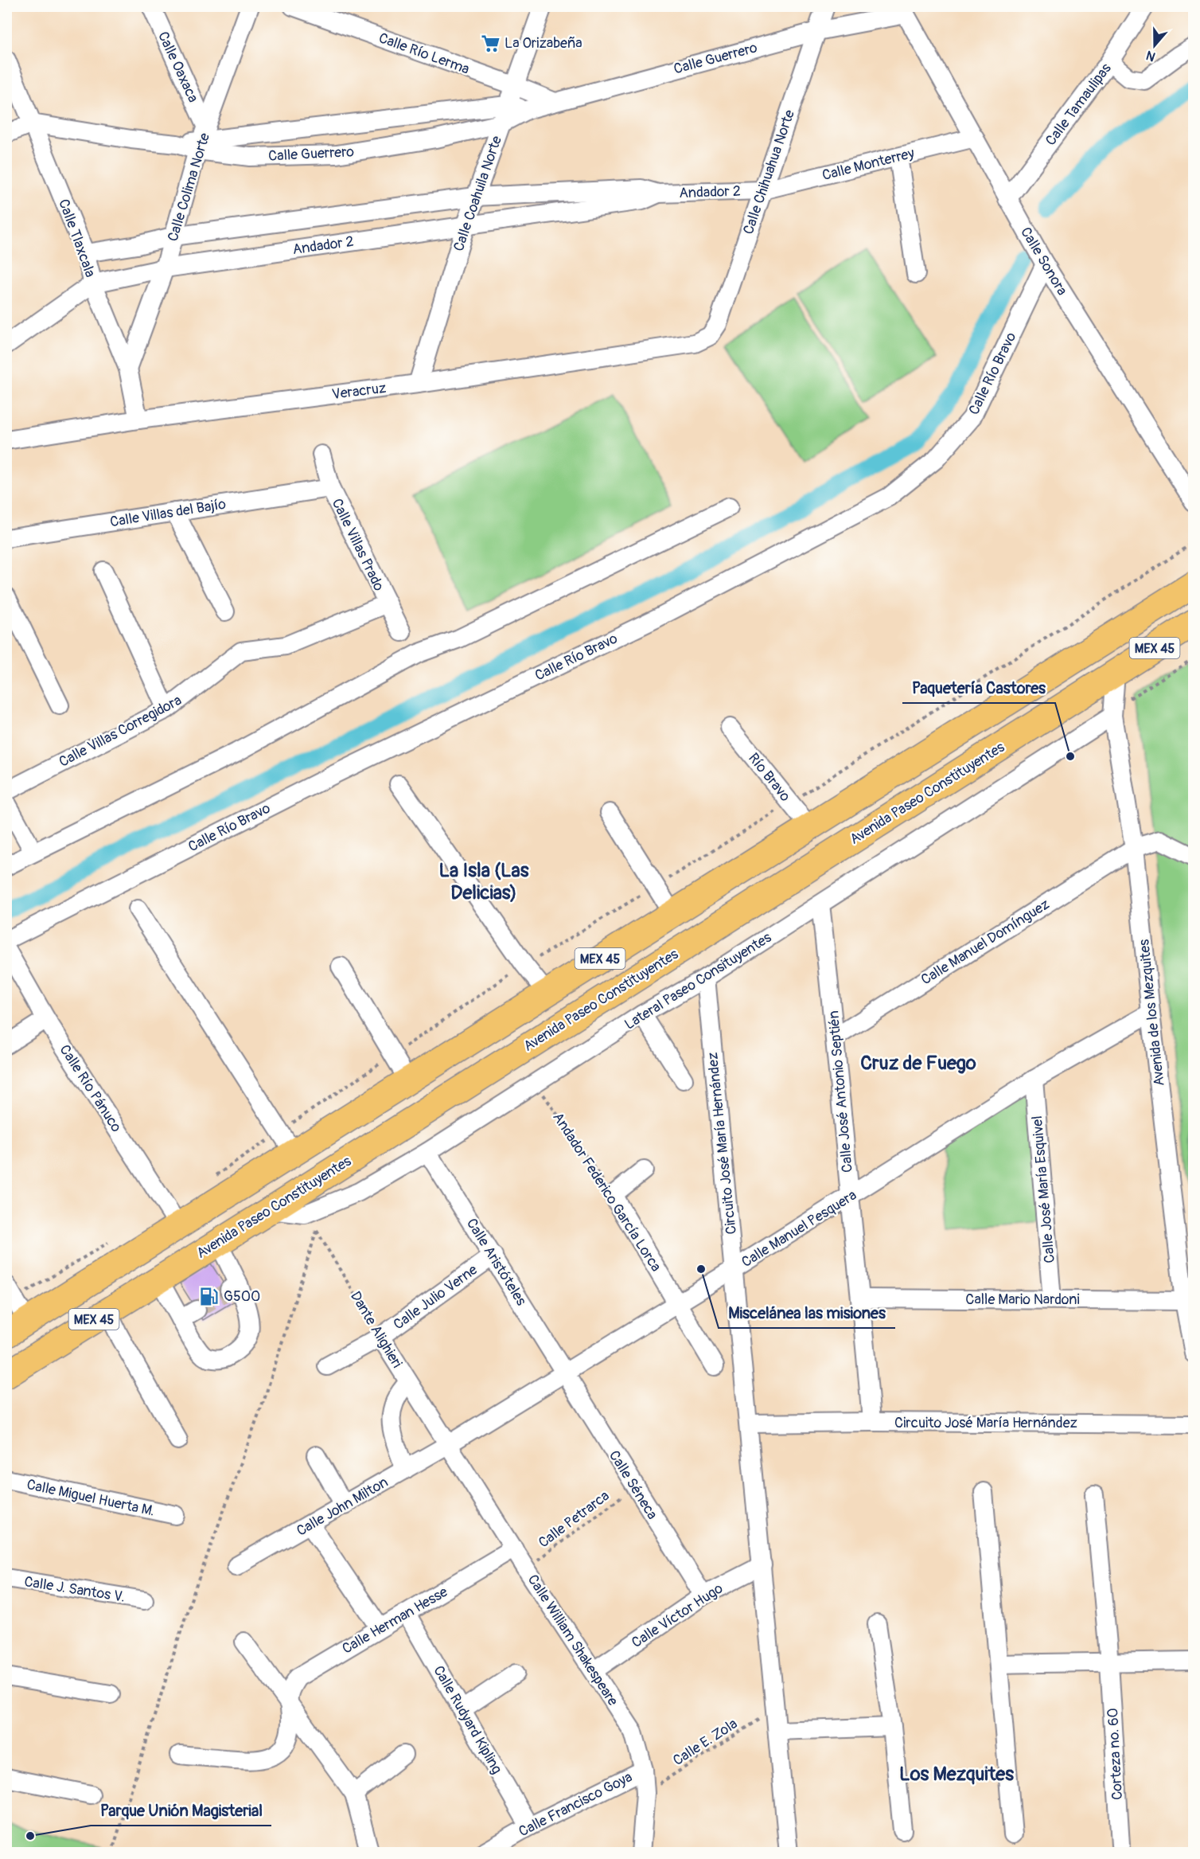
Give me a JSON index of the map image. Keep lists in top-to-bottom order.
{
  "streets": {
    "highway": ["MEX 45", "Avenida Paseo Constituyentes"],
    "street": [
      "Calle Río Lerma",
      "Calle Guerrero",
      "Calle Oaxaca",
      "Calle Tamaulipas",
      "Calle Monterrey",
      "Calle Chihuahua Norte",
      "Calle Colima Norte",
      "Andador 2",
      "Calle Coahuila Norte",
      "Calle Tlaxcala",
      "Calle Sonora",
      "Calle Río Bravo",
      "Veracruz",
      "Calle Villas del Bajío",
      "Calle Villas Prado",
      "Calle Villas Corregidora",
      "Río Bravo",
      "Calle Manuel Domínguez",
      "Lateral Paseo Consituyentes",
      "Avenida de los Mezquites",
      "Calle Río Pánuco",
      "Calle José Antonio Septién",
      "Circuito José María Hernández",
      "Calle José María Esquivel",
      "Andador Federico García Lorca",
      "Calle Manuel Pesquera",
      "Calle Aristóteles",
      "Calle Julio Verne",
      "Calle Mario Nardoni",
      "Dante Alighieri",
      "Calle Séneca",
      "Calle Miguel Huerta M.",
      "Calle John Milton",
      "Calle J. Santos V.",
      "Calle Víctor Hugo",
      "Calle Herman Hesse",
      "Calle William Shakespeare",
      "Calle Rudyard Kipling",
      "Corteza no. 60",
      "Calle Francisco Goya"
    ],
    "path": ["Calle Petrarca", "Calle E. Zola"]
  },
  "crossings": [
    ["Calle Río Lerma", "Calle Guerrero"],
    ["Calle Río Lerma", "Calle Coahuila Norte"],
    ["Calle Guerrero", "Calle Oaxaca"],
    ["Calle Guerrero", "Calle Chihuahua Norte"],
    ["Calle Guerrero", "Calle Colima Norte"],
    ["Calle Guerrero", "Calle Coahuila Norte"],
    ["Calle Guerrero", "Calle Tlaxcala"],
    ["Calle Guerrero", "Calle Sonora"],
    ["Calle Oaxaca", "Calle Colima Norte"],
    ["Calle Tamaulipas", "Calle Sonora"],
    ["Calle Monterrey", "Calle Chihuahua Norte"],
    ["Calle Monterrey", "Andador 2"],
    ["Calle Monterrey", "Calle Sonora"],
    ["Calle Chihuahua Norte", "Andador 2"],
    ["Calle Chihuahua Norte", "Veracruz"],
    ["Calle Colima Norte", "Andador 2"],
    ["Calle Colima Norte", "Calle Tlaxcala"],
    ["Andador 2", "Calle Coahuila Norte"],
    ["Andador 2", "Calle Tlaxcala"],
    ["Calle Coahuila Norte", "Veracruz"],
    ["Calle Tlaxcala", "Veracruz"],
    ["Calle Sonora", "Calle Río Bravo"],
    ["Calle Villas del Bajío", "Calle Villas Prado"],
    ["Calle Villas Prado", "Calle Villas Corregidora"],
    ["MEX 45", "Río Bravo"],
    ["MEX 45", "Calle Río Pánuco"],
    ["Avenida Paseo Constituyentes", "Lateral Paseo Consituyentes"],
    ["Avenida Paseo Constituyentes", "Avenida de los Mezquites"],
    ["Calle Manuel Domínguez", "Avenida de los Mezquites"],
    ["Calle Manuel Domínguez", "Calle José Antonio Septién"],
    ["Lateral Paseo Consituyentes", "Avenida de los Mezquites"],
    ["Lateral Paseo Consituyentes", "Calle José Antonio Septién"],
    ["Lateral Paseo Consituyentes", "Circuito José María Hernández"],
    ["Lateral Paseo Consituyentes", "Andador Federico García Lorca"],
    ["Lateral Paseo Consituyentes", "Calle Aristóteles"],
    ["Lateral Paseo Consituyentes", "Dante Alighieri"],
    ["Avenida de los Mezquites", "Calle Manuel Pesquera"],
    ["Avenida de los Mezquites", "Calle Mario Nardoni"],
    ["Calle José Antonio Septién", "Circuito José María Hernández"],
    ["Calle José Antonio Septién", "Calle Manuel Pesquera"],
    ["Calle José Antonio Septién", "Calle Mario Nardoni"],
    ["Circuito José María Hernández", "Calle Manuel Pesquera"],
    ["Circuito José María Hernández", "Calle Víctor Hugo"],
    ["Circuito José María Hernández", "Calle E. Zola"],
    ["Calle José María Esquivel", "Calle Manuel Pesquera"],
    ["Calle José María Esquivel", "Calle Mario Nardoni"],
    ["Andador Federico García Lorca", "Calle Manuel Pesquera"],
    ["Calle Manuel Pesquera", "Calle Aristóteles"],
    ["Calle Manuel Pesquera", "Dante Alighieri"],
    ["Calle Manuel Pesquera", "Calle Séneca"],
    ["Calle Manuel Pesquera", "Calle John Milton"],
    ["Calle Manuel Pesquera", "Calle William Shakespeare"],
    ["Calle Aristóteles", "Calle Julio Verne"],
    ["Calle Aristóteles", "Calle Séneca"],
    ["Calle Julio Verne", "Dante Alighieri"],
    ["Dante Alighieri", "Calle John Milton"],
    ["Dante Alighieri", "Calle William Shakespeare"],
    ["Calle Séneca", "Calle Petrarca"],
    ["Calle Séneca", "Calle Víctor Hugo"],
    ["Calle John Milton", "Calle William Shakespeare"],
    ["Calle Petrarca", "Calle William Shakespeare"],
    ["Calle Víctor Hugo", "Calle William Shakespeare"],
    ["Calle Herman Hesse", "Calle William Shakespeare"],
    ["Calle Herman Hesse", "Calle Rudyard Kipling"],
    ["Calle William Shakespeare", "Calle E. Zola"],
    ["Calle William Shakespeare", "Calle Francisco Goya"],
    ["Calle Rudyard Kipling", "Calle Francisco Goya"]
  ],
  "districts": ["La Isla (Las Delicias)", "Cruz de Fuego", "Los Mezquites"],
  "places": {
    "supermarket": ["La Orizabeña"],
    "other": ["Paquetería Castores", "Miscelánea las misiones", "Parque Unión Magisterial"],
    "fuel station": ["G500"]
  },
  "north": "bottom"
}
